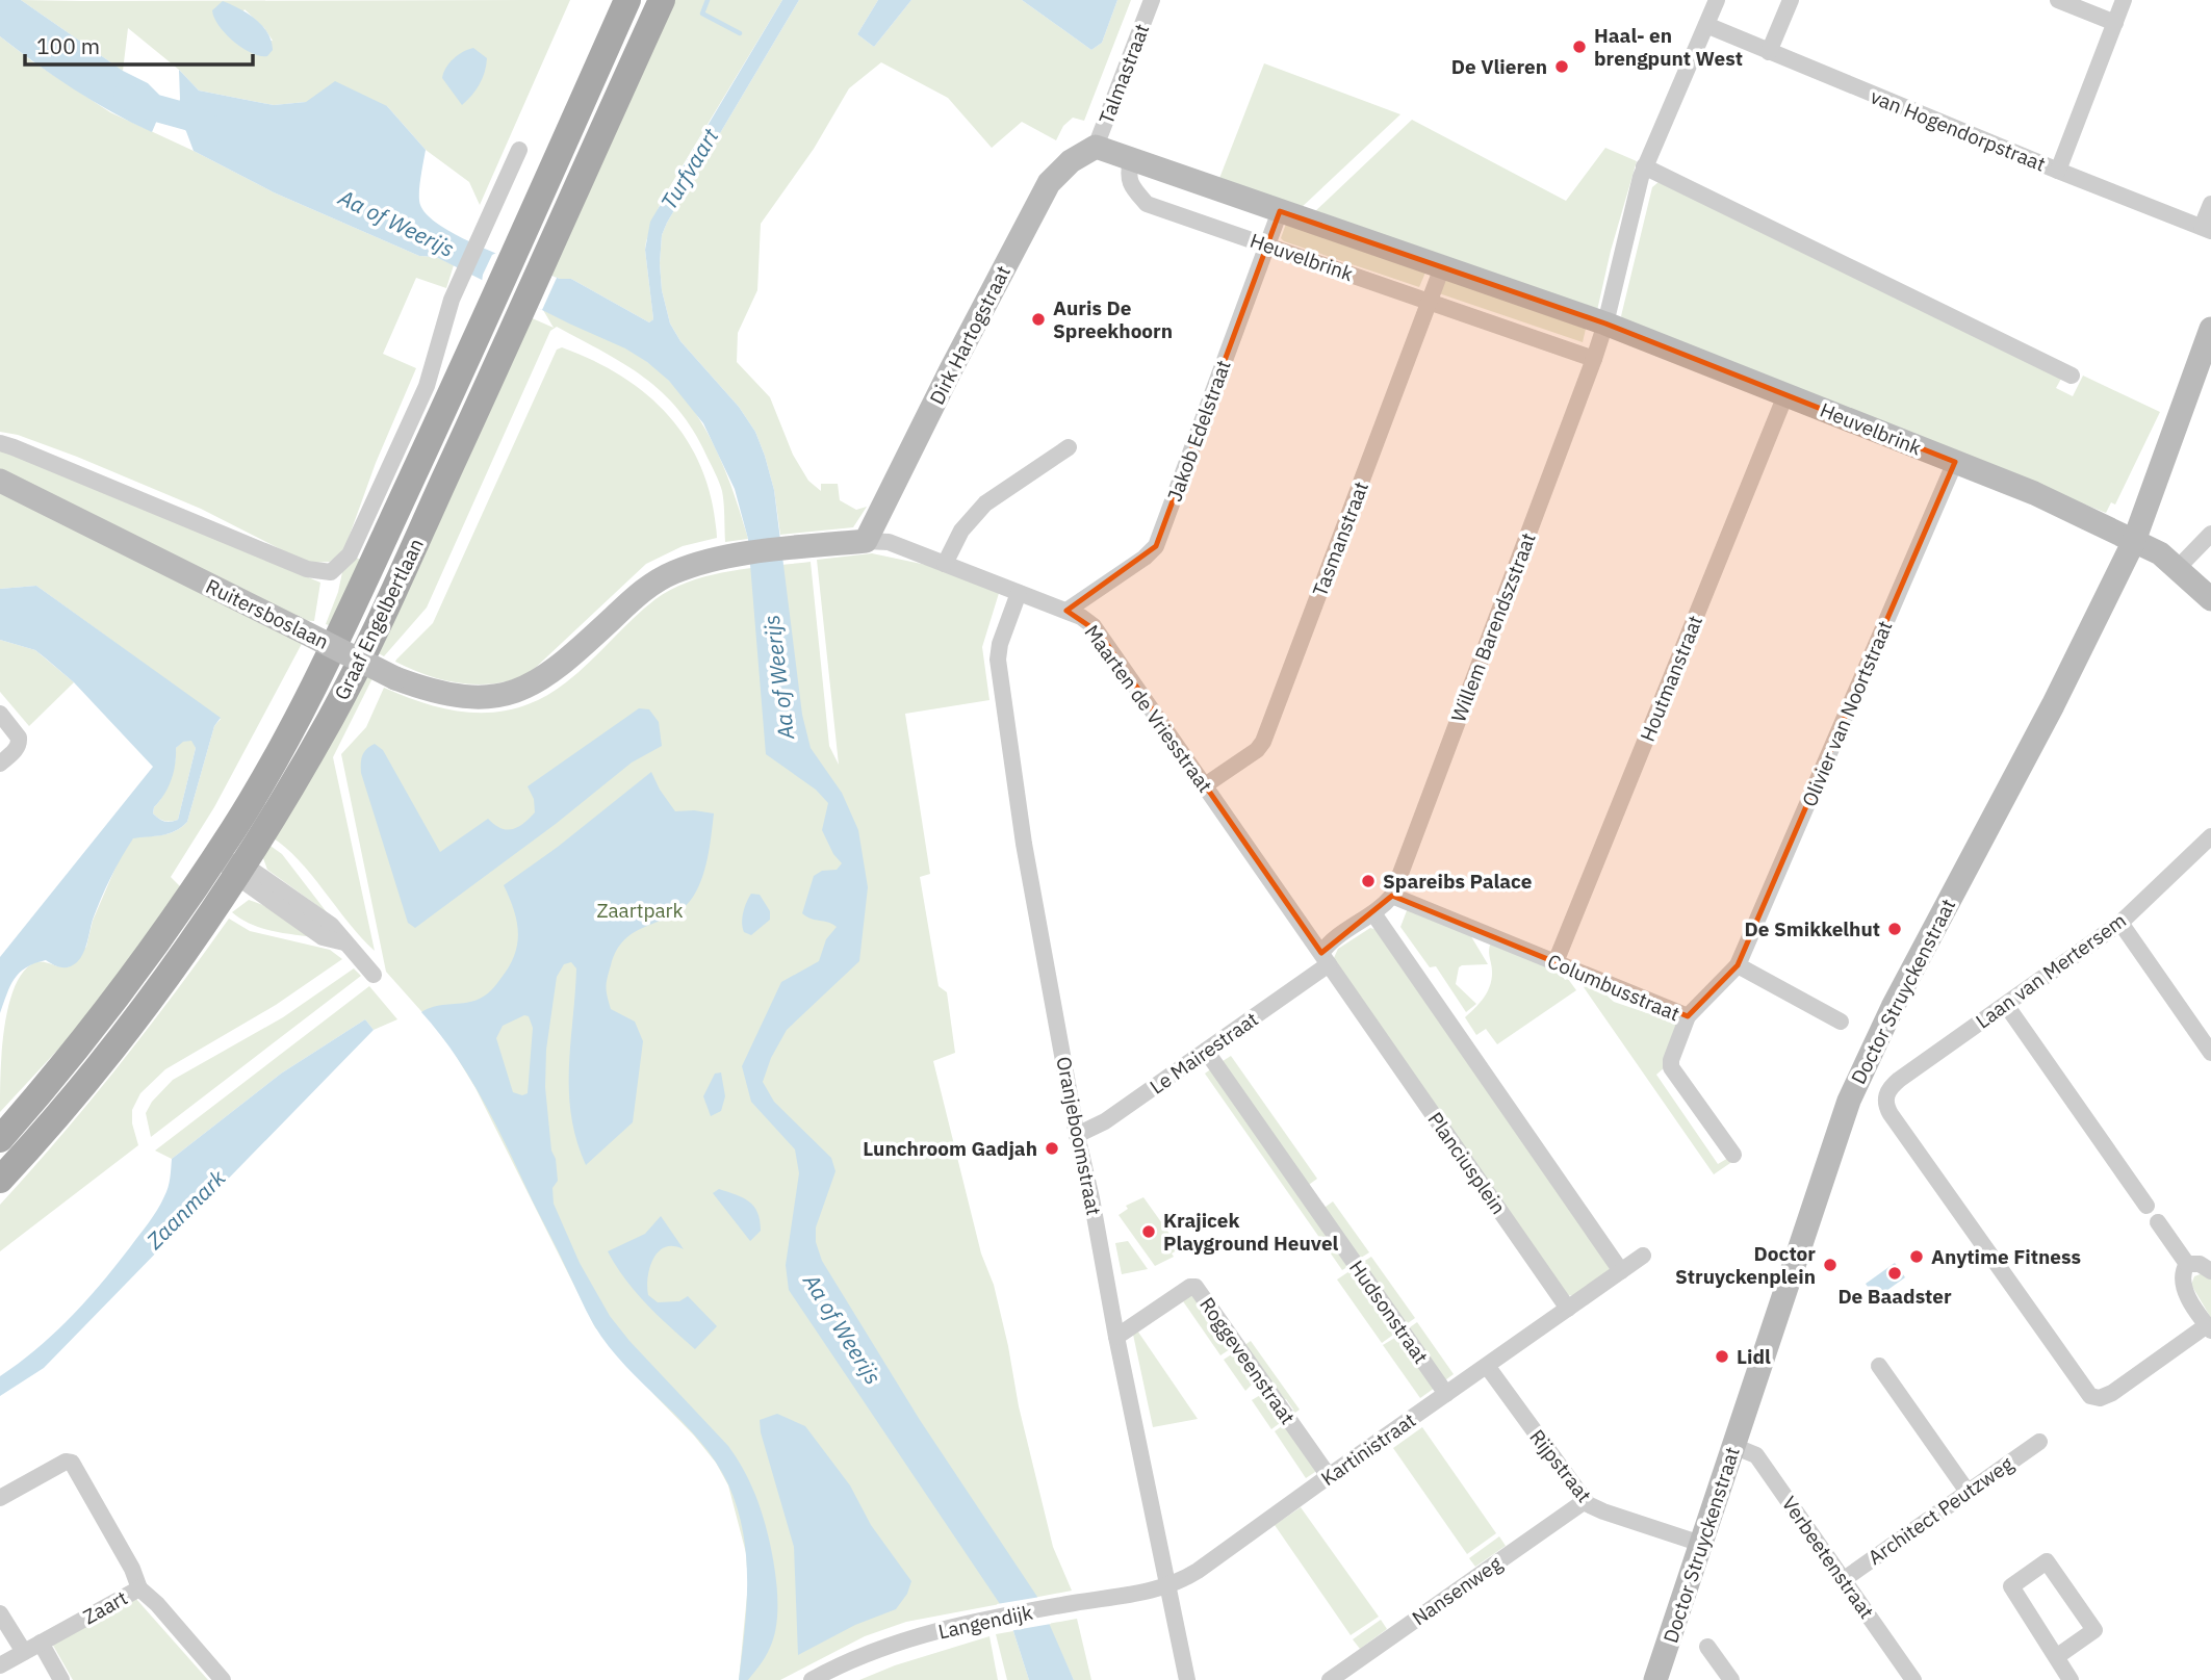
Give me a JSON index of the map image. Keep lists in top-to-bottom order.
{
  "streets": {
    "main road": ["Graaf Engelbertlaan"],
    "street": [
      "Talmastraat",
      "van Hogendorpstraat",
      "Heuvelbrink",
      "Dirk Hartogstraat",
      "Jakob Edelstraat",
      "Tasmanstraat",
      "Ruitersboslaan",
      "Willem Barendszstraat",
      "Houtmanstraat",
      "Maarten de Vriesstraat",
      "Olivier van Noortstraat",
      "Laan van Mertersem",
      "Columbusstraat",
      "Doctor Struyckenstraat",
      "Le Mairestraat",
      "Oranjeboomstraat",
      "Planciusplein",
      "Hudsonstraat",
      "Roggeveenstraat",
      "Kartinistraat",
      "Rijpstraat",
      "Architect Peutzweg",
      "Verbeetenstraat",
      "Nansenweg",
      "Zaart",
      "Langendijk"
    ]
  },
  "crossings": [
    ["Talmastraat", "Heuvelbrink"],
    ["Talmastraat", "Dirk Hartogstraat"],
    ["Heuvelbrink", "Dirk Hartogstraat"],
    ["Heuvelbrink", "Jakob Edelstraat"],
    ["Heuvelbrink", "Tasmanstraat"],
    ["Heuvelbrink", "Willem Barendszstraat"],
    ["Heuvelbrink", "Houtmanstraat"],
    ["Heuvelbrink", "Olivier van Noortstraat"],
    ["Heuvelbrink", "Doctor Struyckenstraat"],
    ["Dirk Hartogstraat", "Maarten de Vriesstraat"],
    ["Jakob Edelstraat", "Maarten de Vriesstraat"],
    ["Tasmanstraat", "Maarten de Vriesstraat"],
    ["Ruitersboslaan", "Maarten de Vriesstraat"],
    ["Willem Barendszstraat", "Columbusstraat"],
    ["Houtmanstraat", "Columbusstraat"],
    ["Maarten de Vriesstraat", "Le Mairestraat"],
    ["Maarten de Vriesstraat", "Oranjeboomstraat"],
    ["Maarten de Vriesstraat", "Planciusplein"],
    ["Doctor Struyckenstraat", "Rijpstraat"],
    ["Doctor Struyckenstraat", "Verbeetenstraat"],
    ["Le Mairestraat", "Oranjeboomstraat"],
    ["Le Mairestraat", "Planciusplein"],
    ["Le Mairestraat", "Hudsonstraat"],
    ["Oranjeboomstraat", "Roggeveenstraat"],
    ["Oranjeboomstraat", "Kartinistraat"],
    ["Oranjeboomstraat", "Langendijk"],
    ["Planciusplein", "Kartinistraat"],
    ["Hudsonstraat", "Kartinistraat"],
    ["Roggeveenstraat", "Kartinistraat"],
    ["Kartinistraat", "Rijpstraat"],
    ["Kartinistraat", "Langendijk"],
    ["Rijpstraat", "Nansenweg"],
    ["Architect Peutzweg", "Verbeetenstraat"]
  ],
  "water": ["Turfvaart", "Aa of Weerijs", "Zaanmark"],
  "parks": ["Zaartpark"],
  "places": [
    "Haal- en brengpunt West",
    "De Vlieren",
    "Auris De Spreekhoorn",
    "Spareibs Palace",
    "De Smikkelhut",
    "Lunchroom Gadjah",
    "Krajicek Playground Heuvel",
    "Anytime Fitness",
    "Doctor Struyckenplein",
    "De Baadster",
    "Lidl"
  ],
  "scale_bar": "100 m"
}
